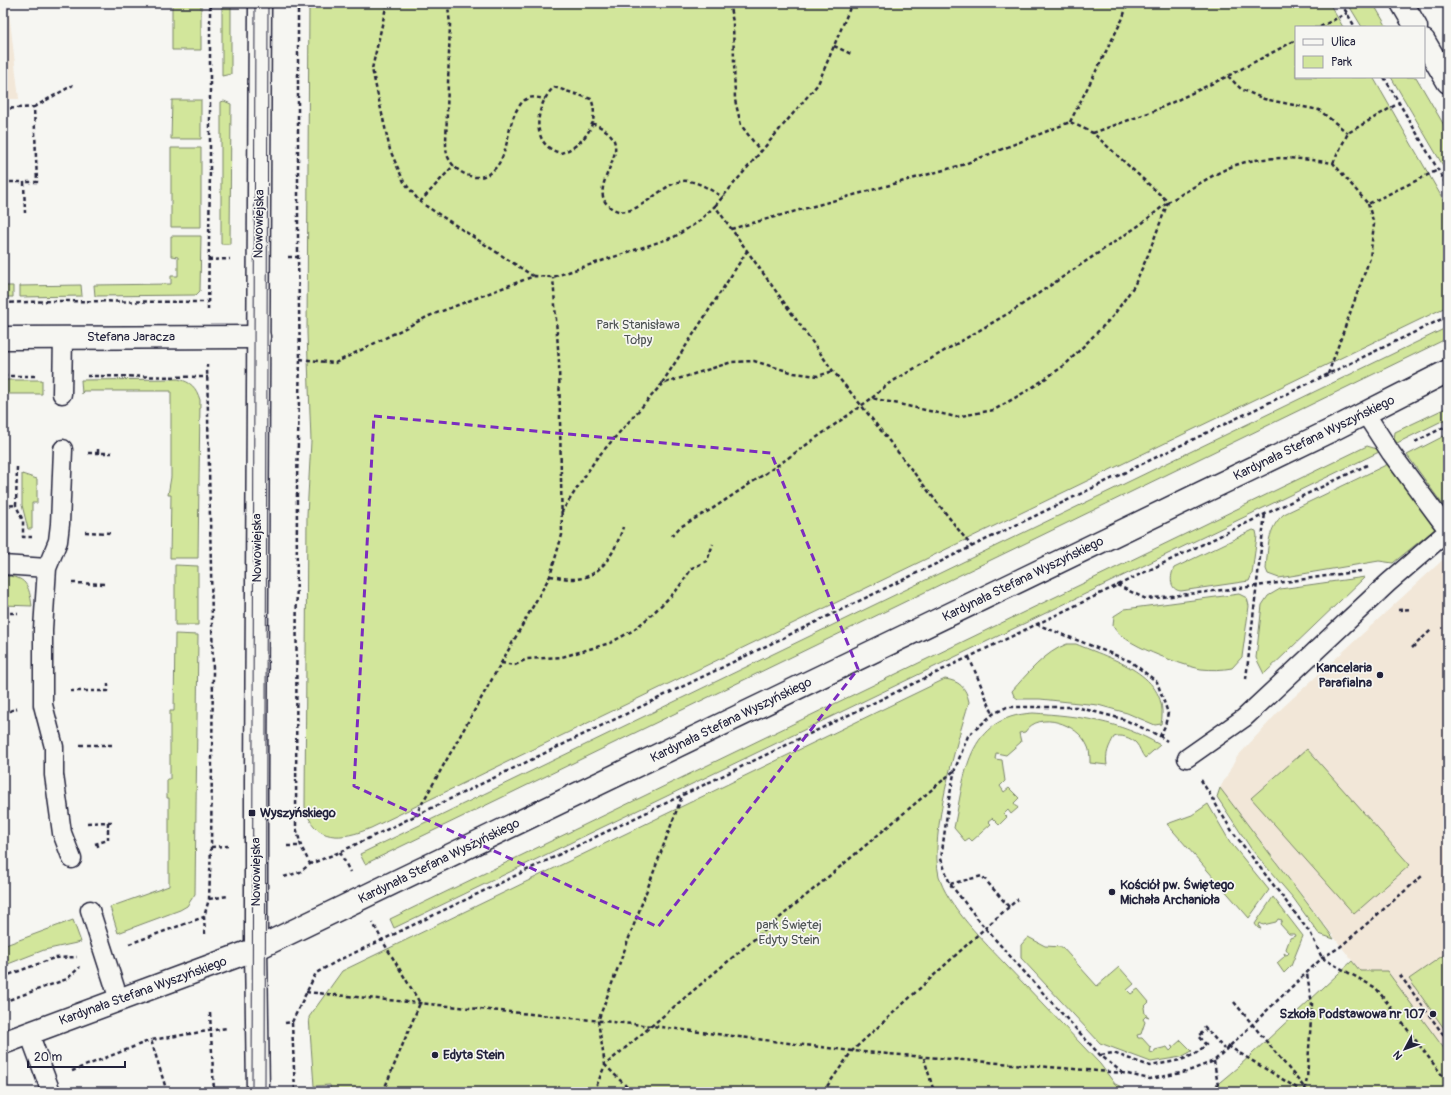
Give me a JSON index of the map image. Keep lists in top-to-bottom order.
{
  "streets": {
    "main road": ["Nowowiejska", "Stefana Jaracza", "Kardynała Stefana Wyszyńskiego"]
  },
  "crossings": [
    ["Nowowiejska", "Stefana Jaracza"],
    ["Nowowiejska", "Kardynała Stefana Wyszyńskiego"]
  ],
  "parks": ["Park Stanisława Tołpy", "park Świętej Edyty Stein"],
  "places": {
    "other": [
      "Kancelaria Parafialna",
      "Kościół pw. Świętego Michała Archanioła",
      "Szkoła Podstawowa nr 107",
      "Edyta Stein"
    ],
    "transit": ["Wyszyńskiego"]
  },
  "legend": ["Ulica", "Park"],
  "scale_bar": "20 m",
  "north": "bottom left"
}
